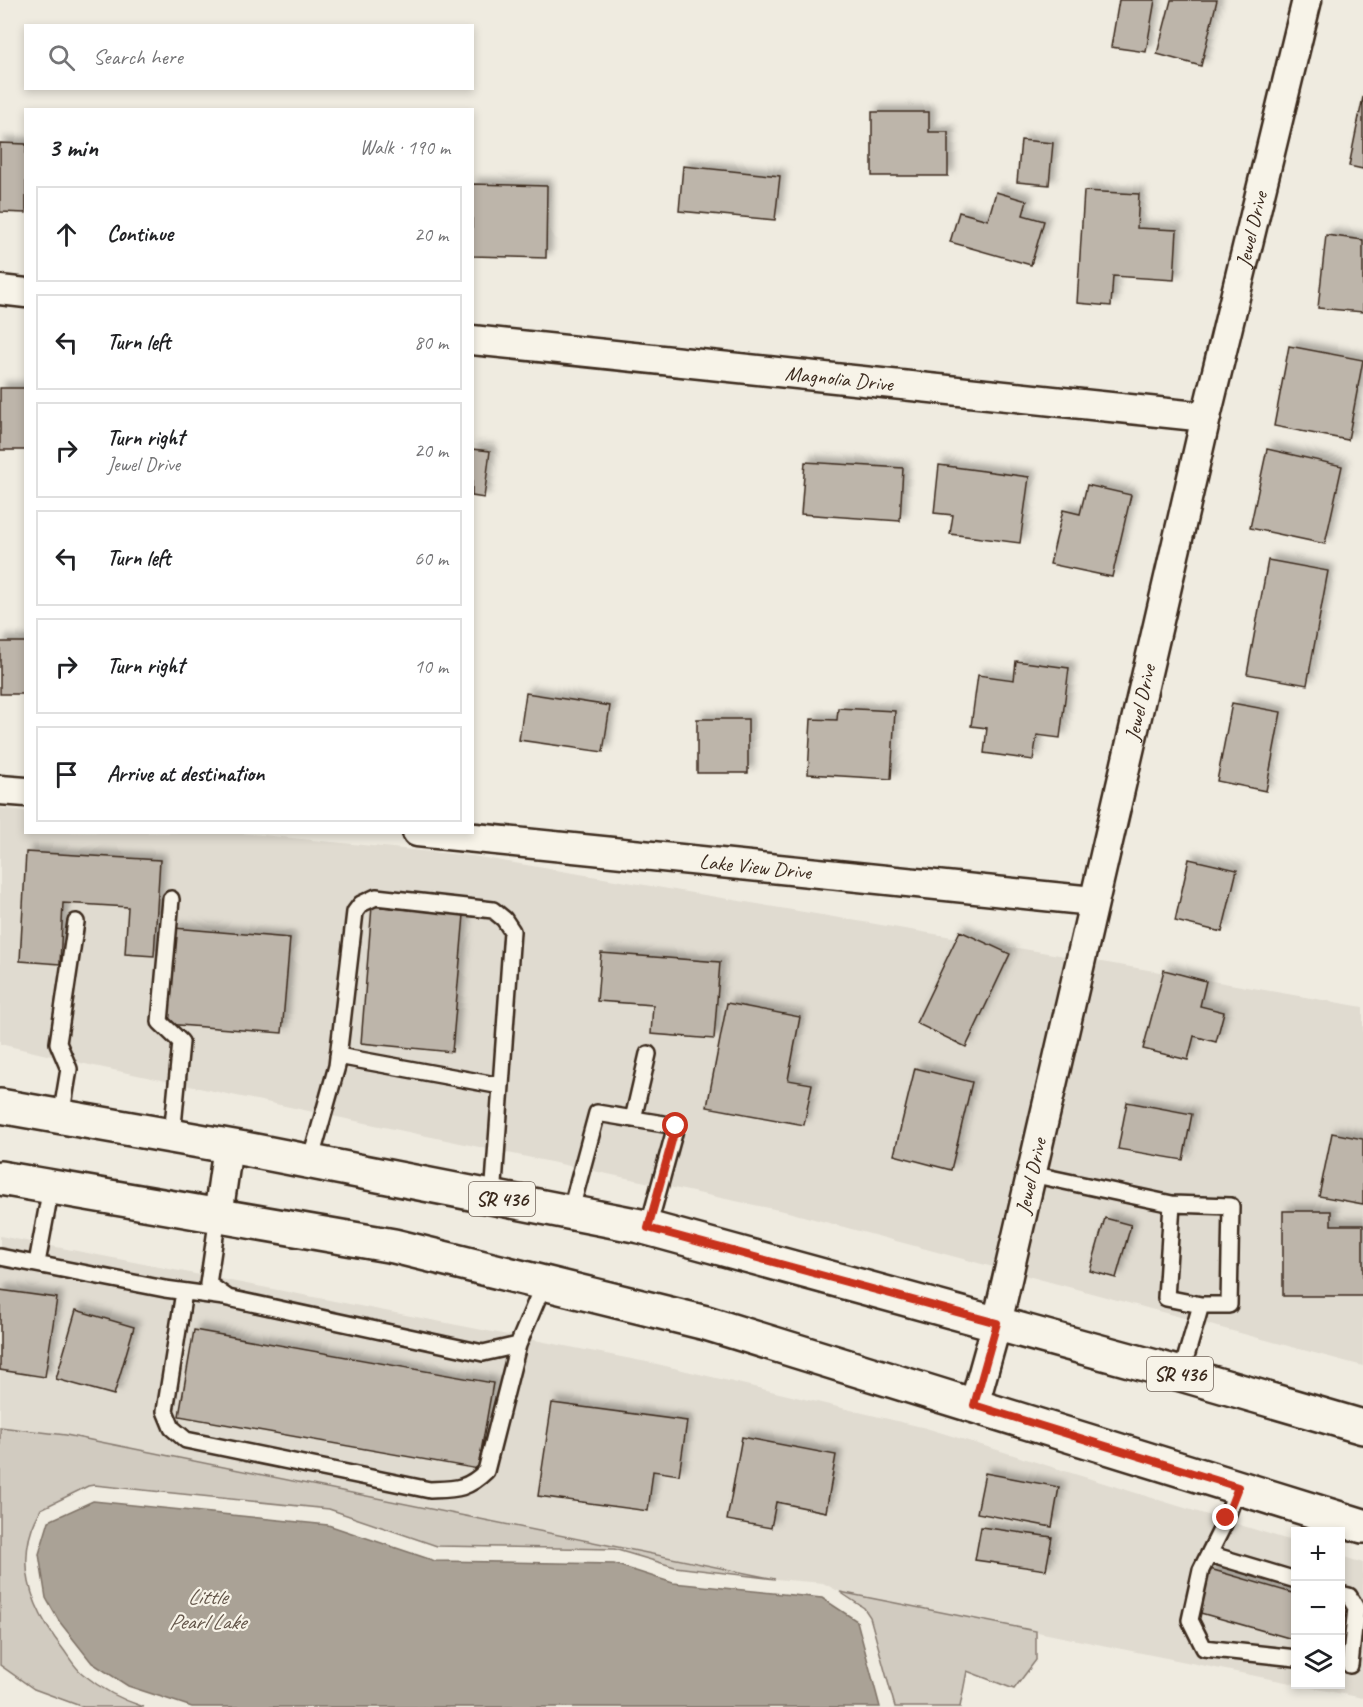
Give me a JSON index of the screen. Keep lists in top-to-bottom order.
{
  "streets": {
    "main road": ["SR 436"],
    "street": ["Jewel Drive", "Magnolia Drive", "Lake View Drive"]
  },
  "crossings": [
    ["Jewel Drive", "Magnolia Drive"],
    ["Jewel Drive", "Lake View Drive"],
    ["Jewel Drive", "SR 436"]
  ],
  "water": ["Little Pearl Lake"],
  "page": {
    "search": "Search here",
    "heading": ["3 min", "Walk · 190 m"],
    "list": [
      ["Continue", "20 m"],
      ["Turn left", "80 m"],
      ["Turn right", "Jewel Drive", "20 m"],
      ["Turn left", "60 m"],
      ["Turn right", "10 m"],
      "Arrive at destination"
    ],
    "map_buttons": ["+", "−"]
  }
}
